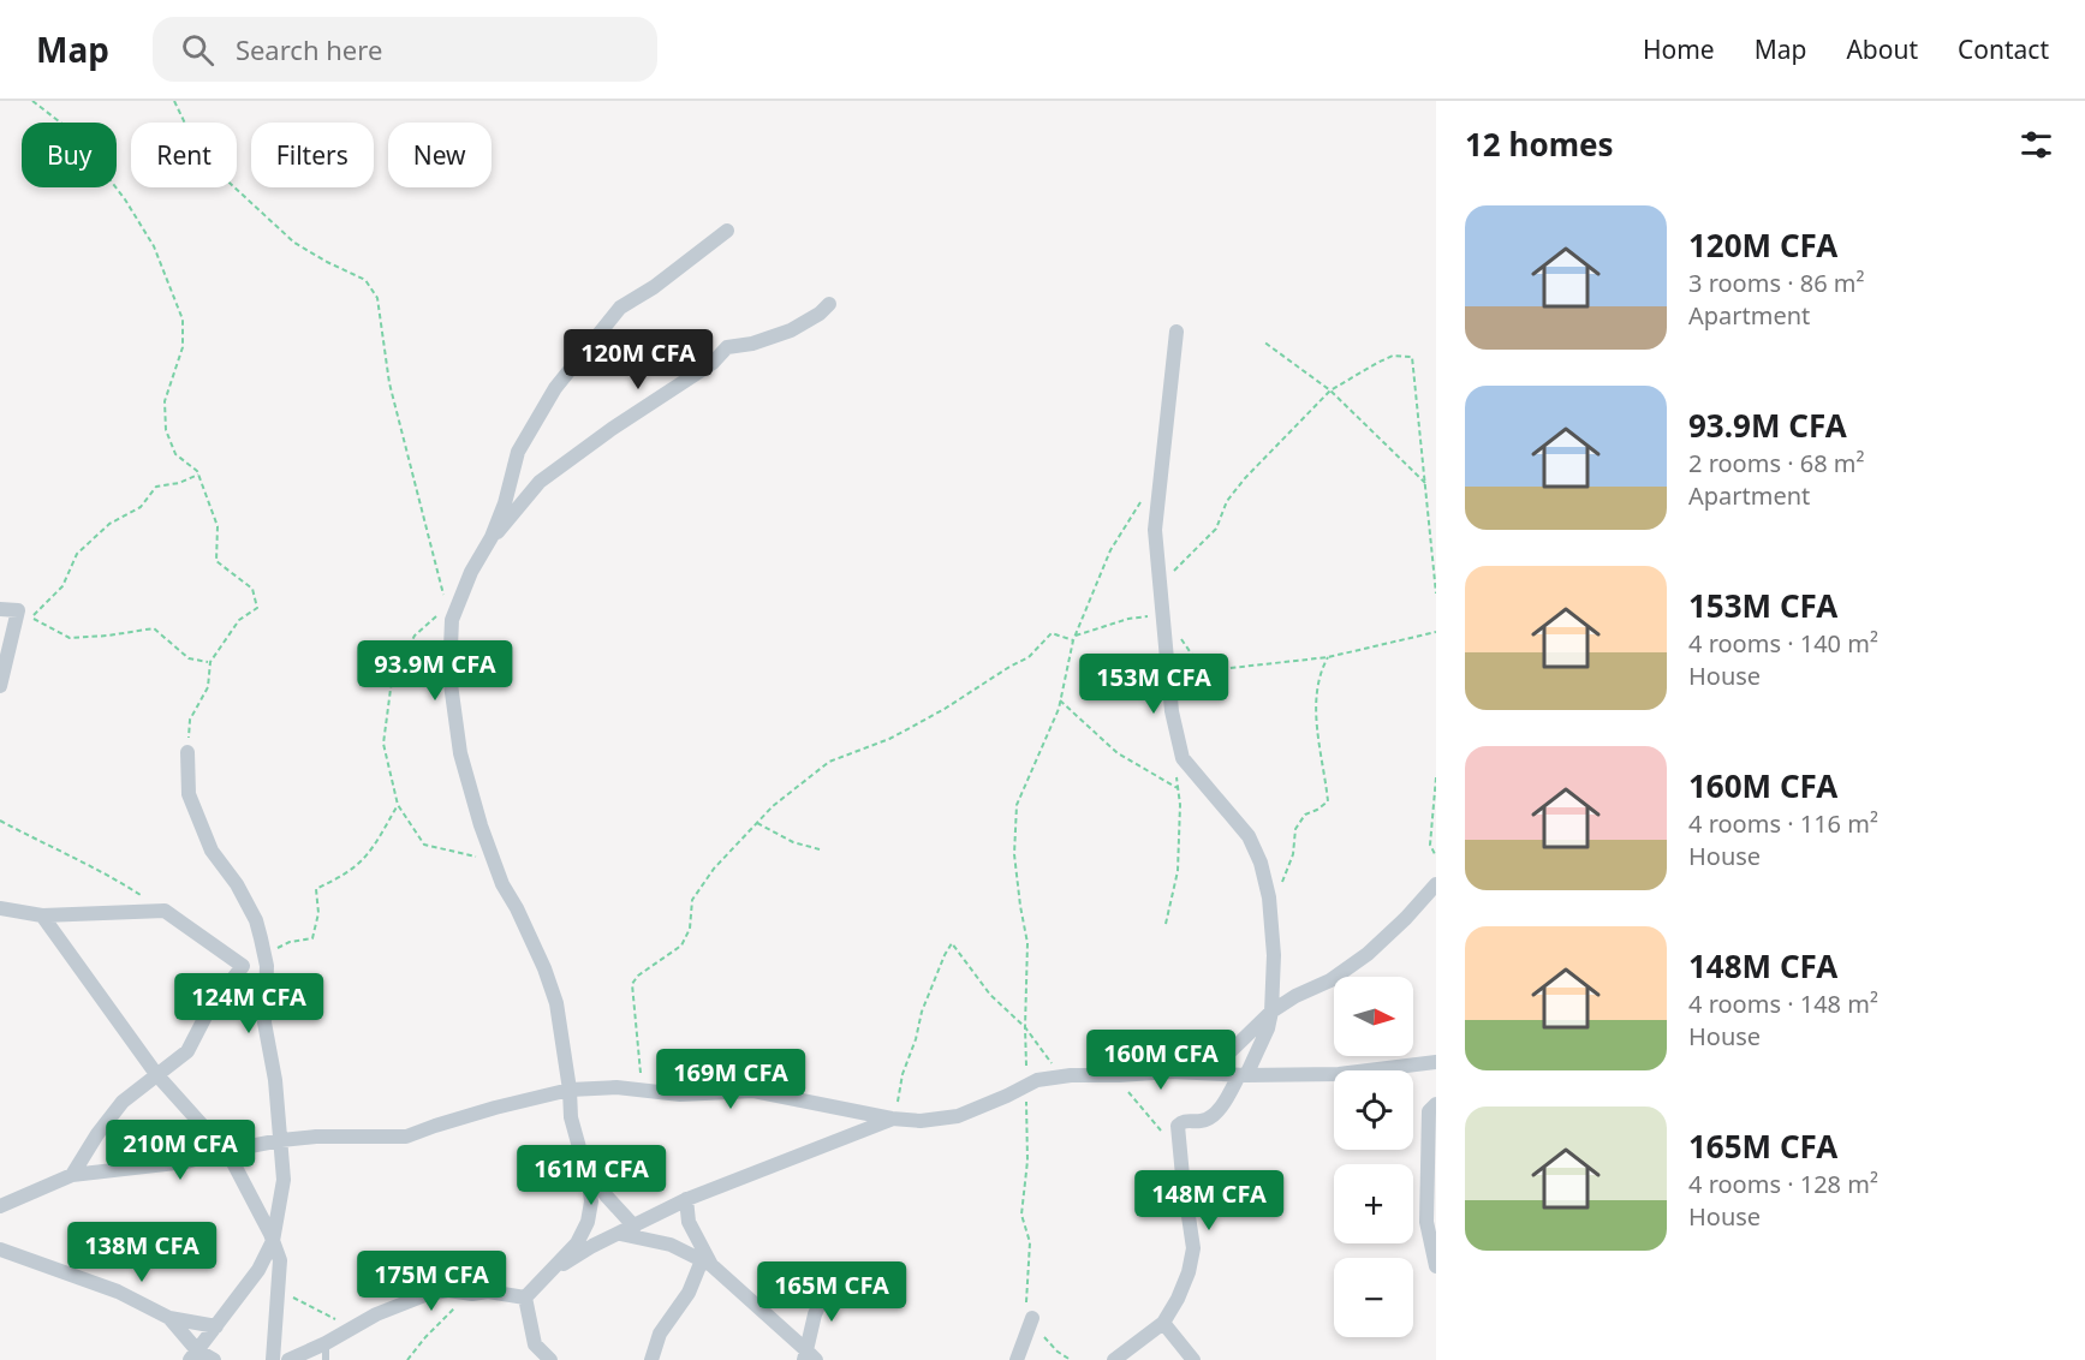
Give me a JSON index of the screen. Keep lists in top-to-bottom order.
{
  "north": "right",
  "page": {
    "header": "Map",
    "search": "Search here",
    "nav": [
      "Home",
      "Map",
      "About",
      "Contact"
    ],
    "heading": "12 homes",
    "chip": [
      "Buy",
      "Rent",
      "Filters",
      "New"
    ],
    "list": [
      {
        "name": "120M CFA",
        "note": "3 rooms · 86 m² · Apartment"
      },
      {
        "name": "93.9M CFA",
        "note": "2 rooms · 68 m² · Apartment"
      },
      {
        "name": "153M CFA",
        "note": "4 rooms · 140 m² · House"
      },
      {
        "name": "160M CFA",
        "note": "4 rooms · 116 m² · House"
      },
      {
        "name": "148M CFA",
        "note": "4 rooms · 148 m² · House"
      },
      {
        "name": "165M CFA",
        "note": "4 rooms · 128 m² · House"
      }
    ],
    "price": [
      "120M CFA",
      "93.9M CFA",
      "153M CFA",
      "124M CFA",
      "160M CFA",
      "169M CFA",
      "210M CFA",
      "161M CFA",
      "148M CFA",
      "138M CFA",
      "175M CFA",
      "165M CFA"
    ],
    "map_buttons": ["+", "−"]
  }
}
